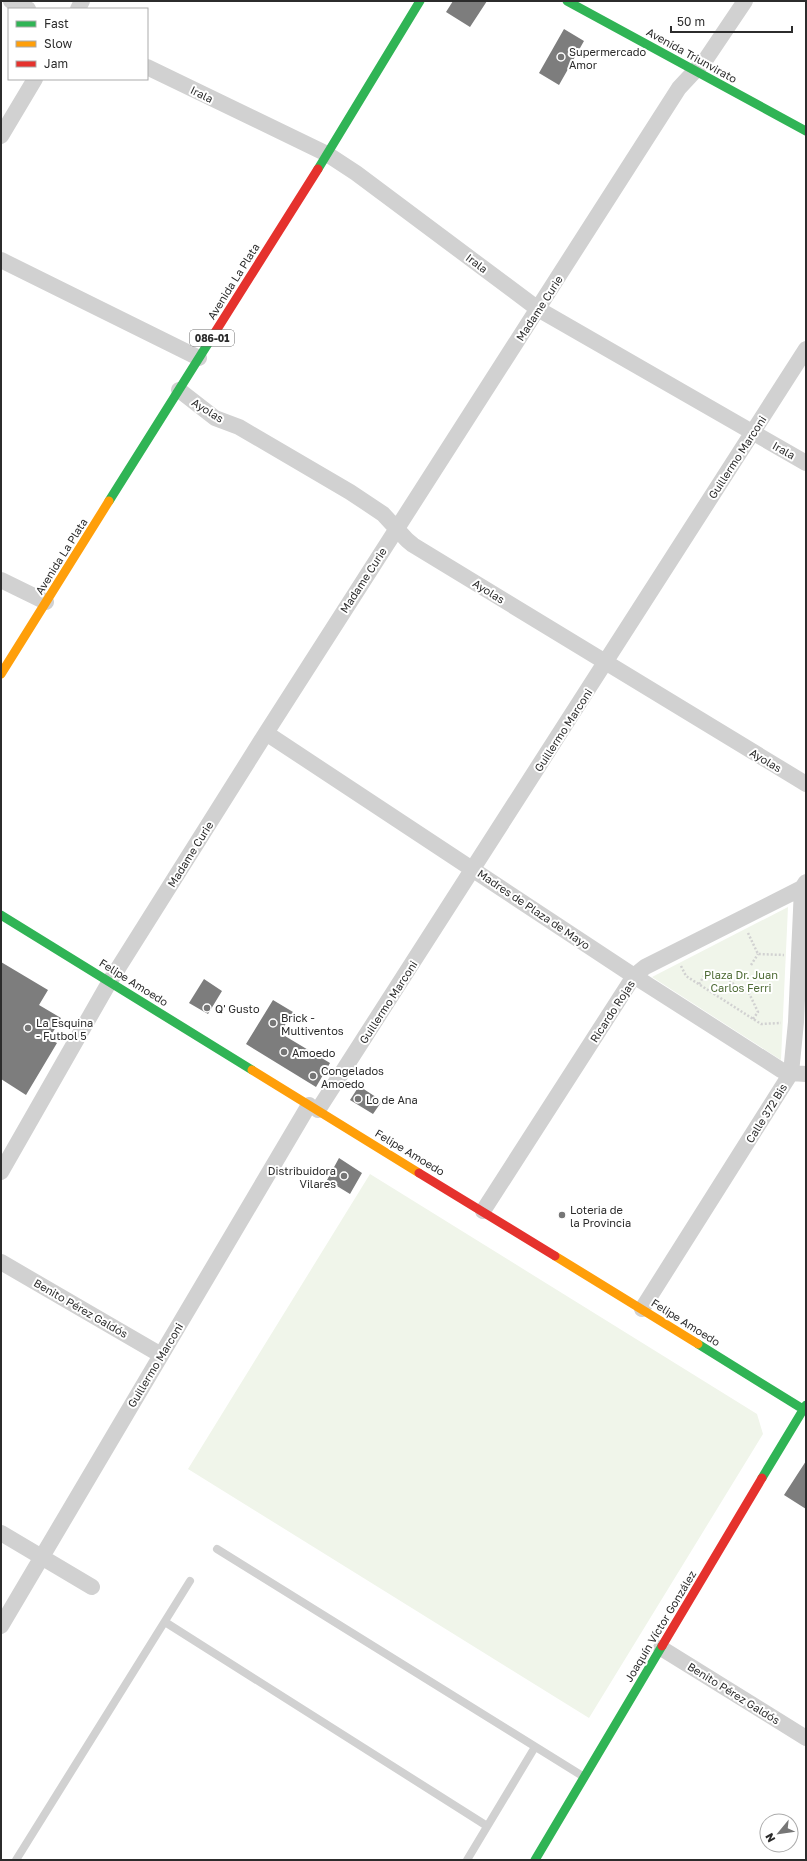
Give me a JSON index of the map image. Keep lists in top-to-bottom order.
{
  "streets": {
    "main road": [
      "Avenida Triunvirato",
      "Avenida La Plata",
      "086-01",
      "Felipe Amoedo",
      "Joaquín Víctor González"
    ],
    "street": [
      "Irala",
      "Madame Curie",
      "Ayolas",
      "Guillermo Marconi",
      "Madres de Plaza de Mayo",
      "Ricardo Rojas",
      "Calle 372 Bis",
      "Benito Pérez Galdós"
    ]
  },
  "crossings": [
    ["Avenida Triunvirato", "Madame Curie"],
    ["Irala", "Avenida La Plata"],
    ["Irala", "Madame Curie"],
    ["Irala", "Guillermo Marconi"],
    ["Avenida La Plata", "Ayolas"],
    ["Madame Curie", "Ayolas"],
    ["Madame Curie", "Madres de Plaza de Mayo"],
    ["Madame Curie", "Felipe Amoedo"],
    ["Ayolas", "Guillermo Marconi"],
    ["Guillermo Marconi", "Madres de Plaza de Mayo"],
    ["Guillermo Marconi", "Felipe Amoedo"],
    ["Guillermo Marconi", "Benito Pérez Galdós"],
    ["Madres de Plaza de Mayo", "Ricardo Rojas"],
    ["Madres de Plaza de Mayo", "Calle 372 Bis"],
    ["Felipe Amoedo", "Ricardo Rojas"],
    ["Felipe Amoedo", "Calle 372 Bis"],
    ["Felipe Amoedo", "Joaquín Víctor González"],
    ["Ricardo Rojas", "Calle 372 Bis"],
    ["Benito Pérez Galdós", "Joaquín Víctor González"]
  ],
  "parks": ["Plaza Dr. Juan Carlos Ferri"],
  "places": [
    "Supermercado Amor",
    "Q' Gusto",
    "Brick - Multiventos",
    "La Esquina - Futbol 5",
    "Amoedo",
    "Congelados Amoedo",
    "Lo de Ana",
    "Distribuidora Vilares",
    "Loteria de la Provincia"
  ],
  "legend": ["Fast", "Slow", "Jam"],
  "scale_bar": "50 m",
  "north": "bottom left"
}
